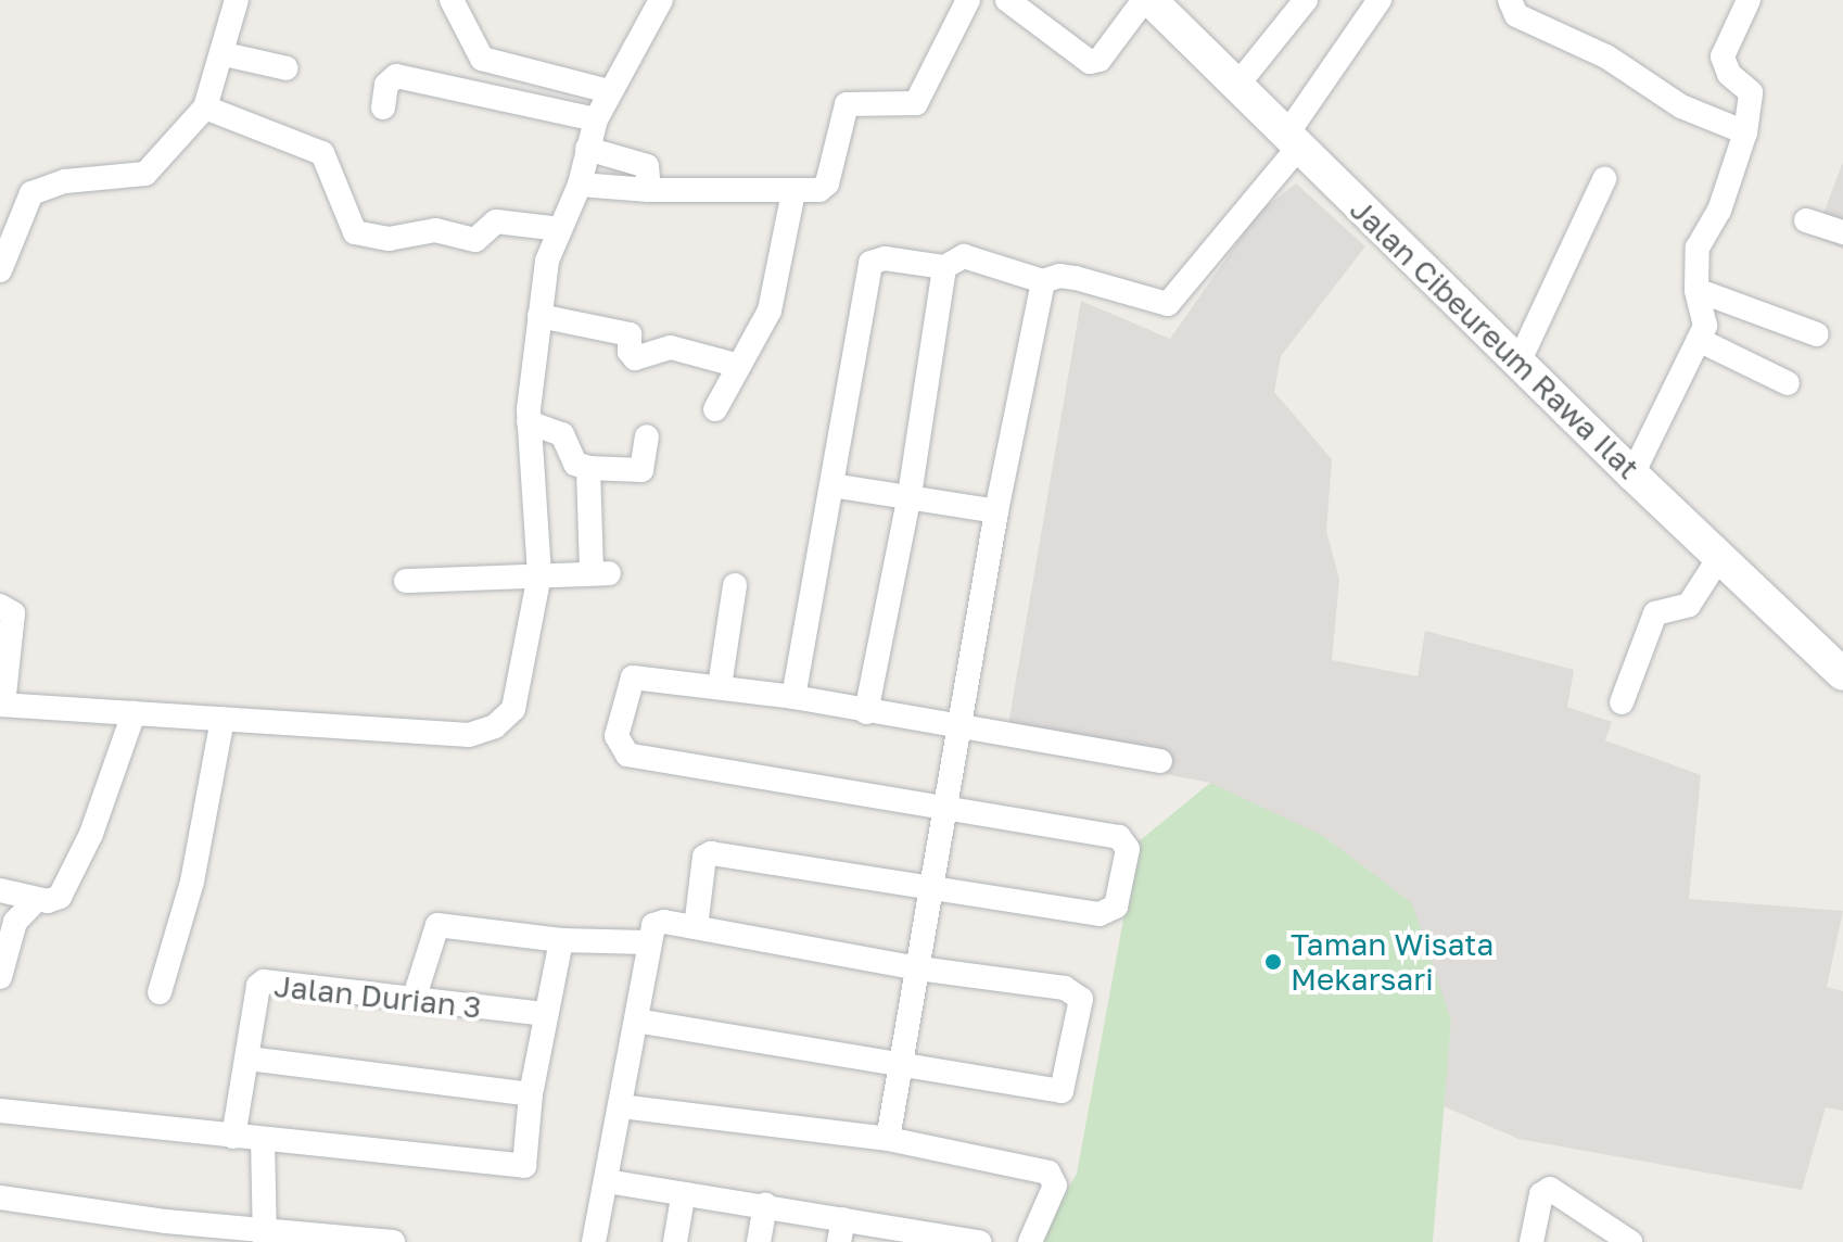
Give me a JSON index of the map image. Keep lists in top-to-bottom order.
{
  "streets": {
    "street": ["Jalan Cibeureum Rawa Ilat", "Jalan Durian 3"]
  },
  "places": ["Taman Wisata Mekarsari"]
}
